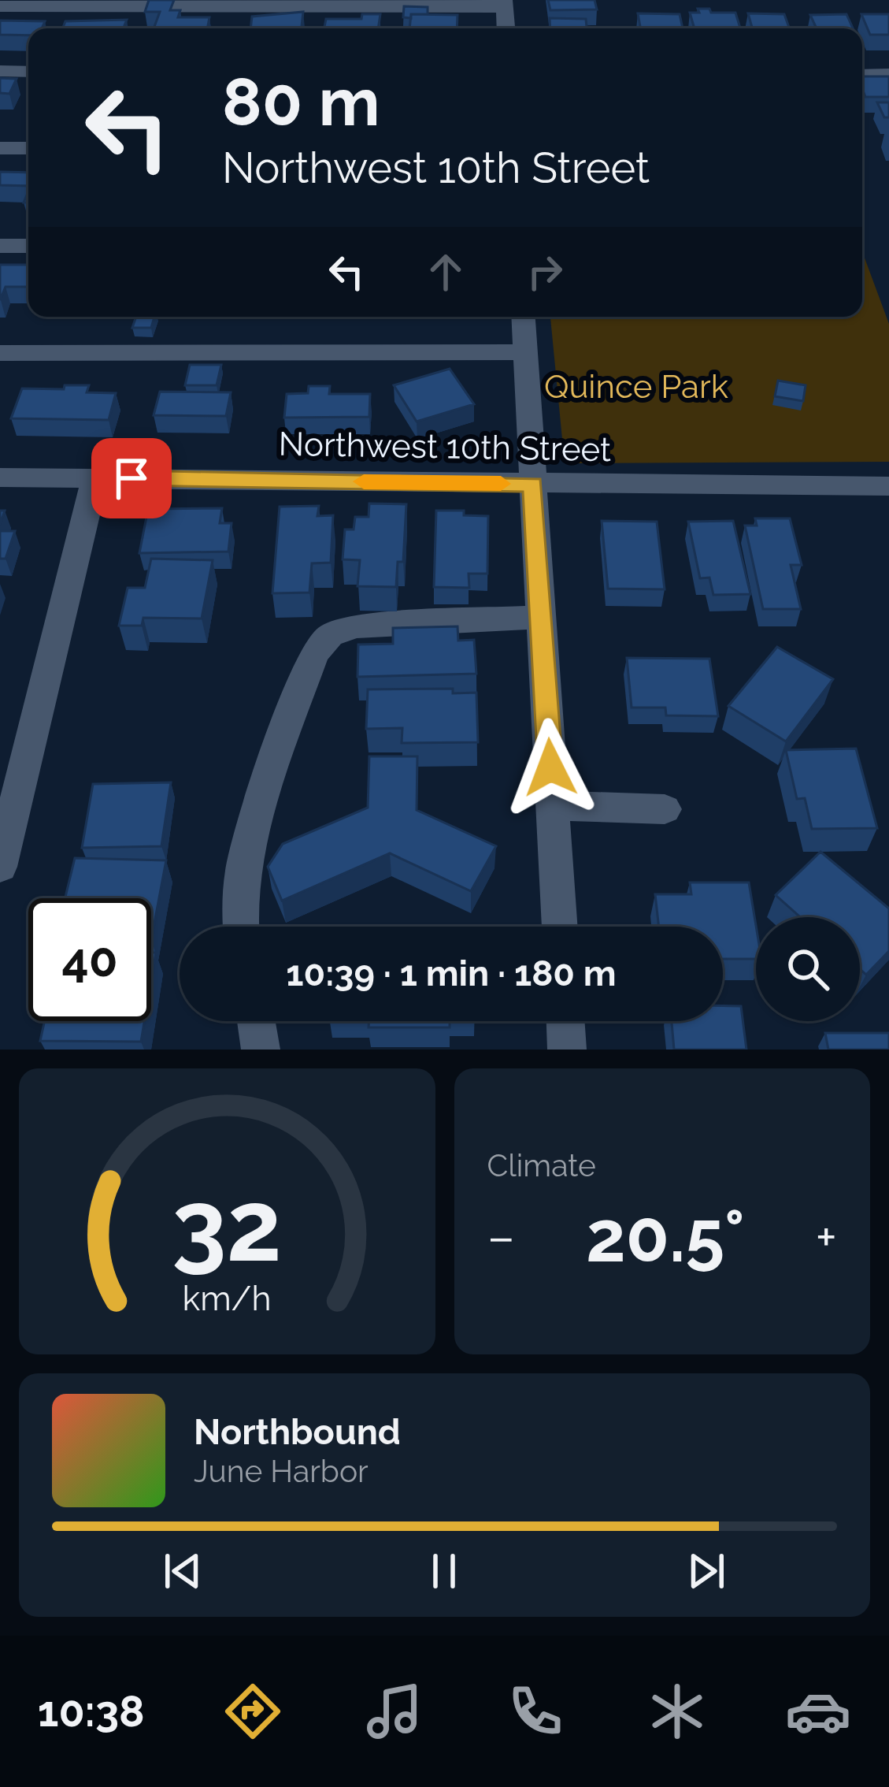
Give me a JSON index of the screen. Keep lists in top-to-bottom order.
{
  "streets": {
    "street": ["Northwest 10th Street"]
  },
  "parks": ["Quince Park"],
  "page": {
    "turn": ["80 m", "Northwest 10th Street"],
    "limit": "40",
    "trip": "10:39 · 1 min · 180 m",
    "tile": "Climate",
    "heat": ["−", "20.5°", "+"],
    "song": ["Northbound", "June Harbor"],
    "tabs": "10:38",
    "gauge": ["32", "km/h"]
  }
}
